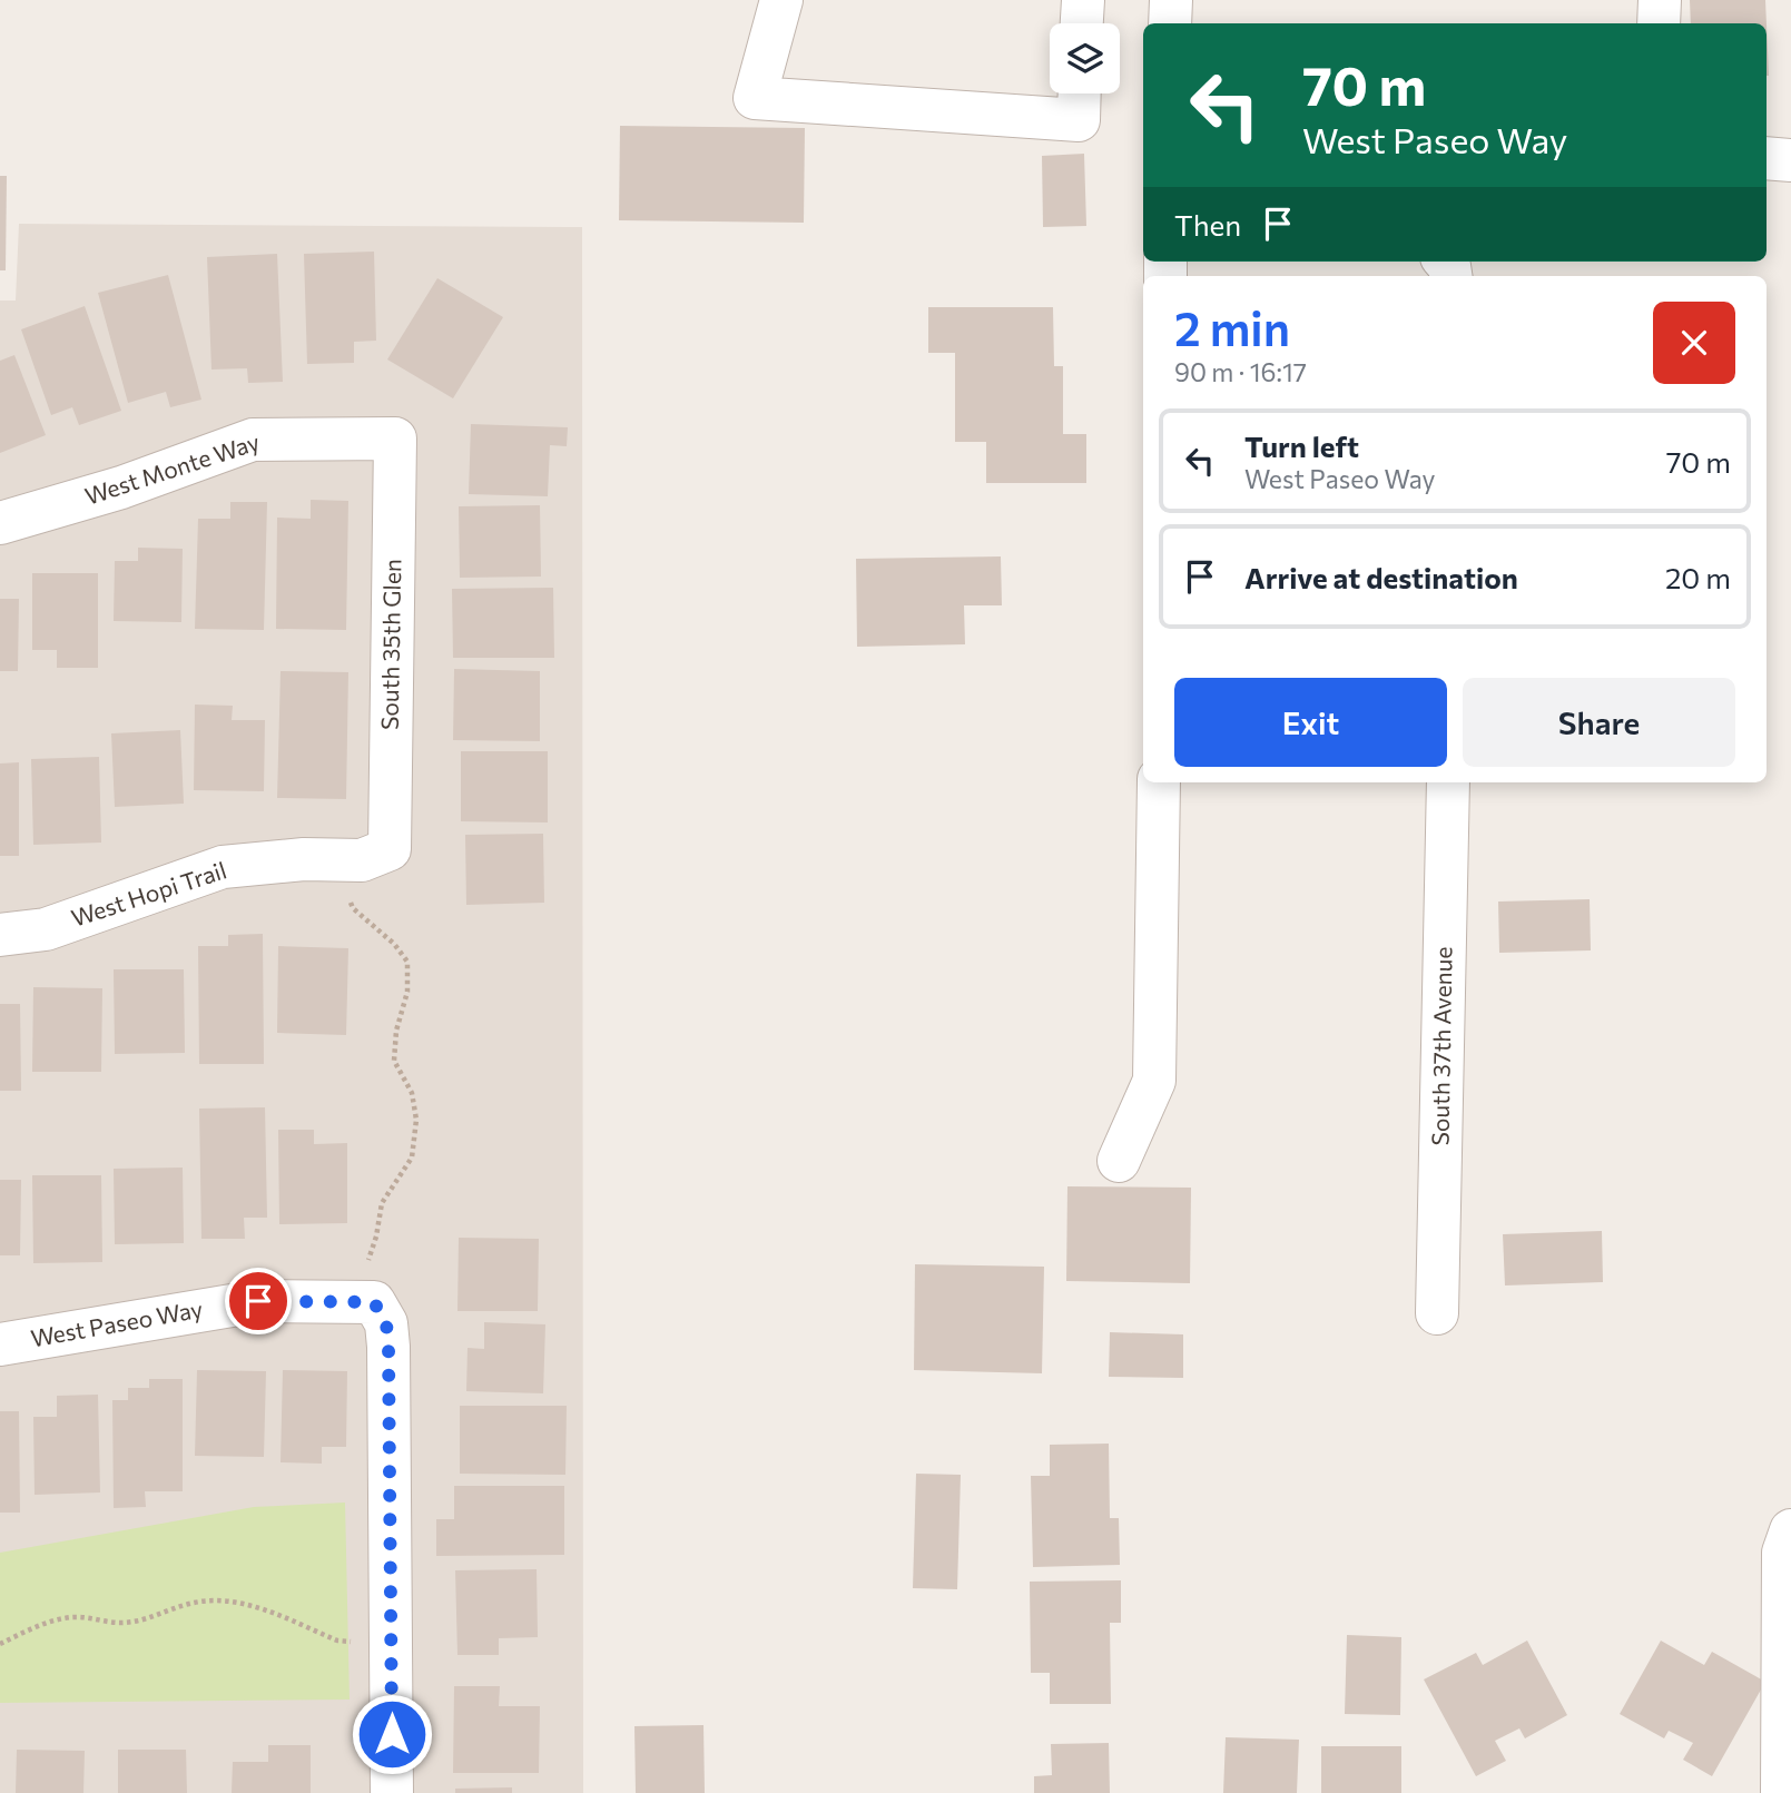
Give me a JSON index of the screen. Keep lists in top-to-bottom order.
{
  "streets": {
    "street": [
      "West Monte Way",
      "South 35th Glen",
      "West Hopi Trail",
      "South 37th Avenue",
      "West Paseo Way"
    ]
  },
  "crossings": [
    ["West Monte Way", "South 35th Glen"],
    ["South 35th Glen", "West Hopi Trail"]
  ],
  "page": {
    "turn": ["70 m", "West Paseo Way"],
    "then": "Then",
    "heading": ["2 min", "90 m · 16:17"],
    "list": [
      {
        "name": "Turn left",
        "note": "West Paseo Way",
        "value": "70 m"
      },
      {
        "name": "Arrive at destination",
        "value": "20 m"
      }
    ],
    "buttons": ["Exit", "Share"]
  }
}
